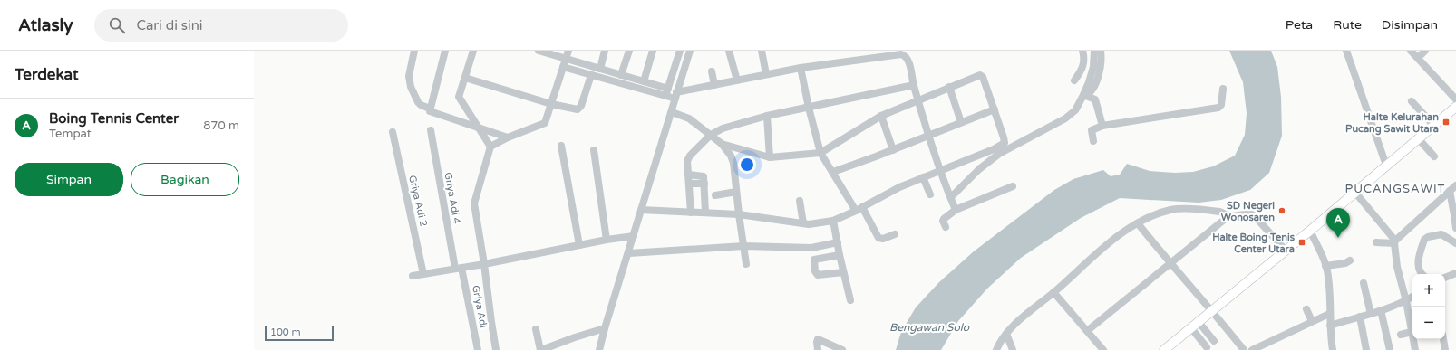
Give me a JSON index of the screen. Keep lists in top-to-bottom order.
{
  "streets": {
    "street": ["Griya Adi 4", "Griya Adi 2", "Griya Adi"]
  },
  "crossings": [
    ["Griya Adi 4", "Griya Adi"]
  ],
  "districts": ["PUCANGSAWIT"],
  "water": ["Bengawan Solo"],
  "places": {
    "transit": ["Halte Kelurahan Pucang Sawit Utara", "Halte Boing Tenis Center Utara"],
    "other": ["SD Negeri Wonosaren"]
  },
  "scale_bar": "100 m",
  "page": {
    "header": "Atlasly",
    "search": "Cari di sini",
    "nav": ["Peta", "Rute", "Disimpan"],
    "heading": "Terdekat",
    "list": [
      {
        "mark": "A",
        "name": "Boing Tennis Center",
        "note": "Tempat",
        "value": "870 m"
      }
    ],
    "buttons": ["Simpan", "Bagikan"],
    "pins": "A",
    "map_buttons": ["+", "−"],
    "scale": "100 m"
  }
}
